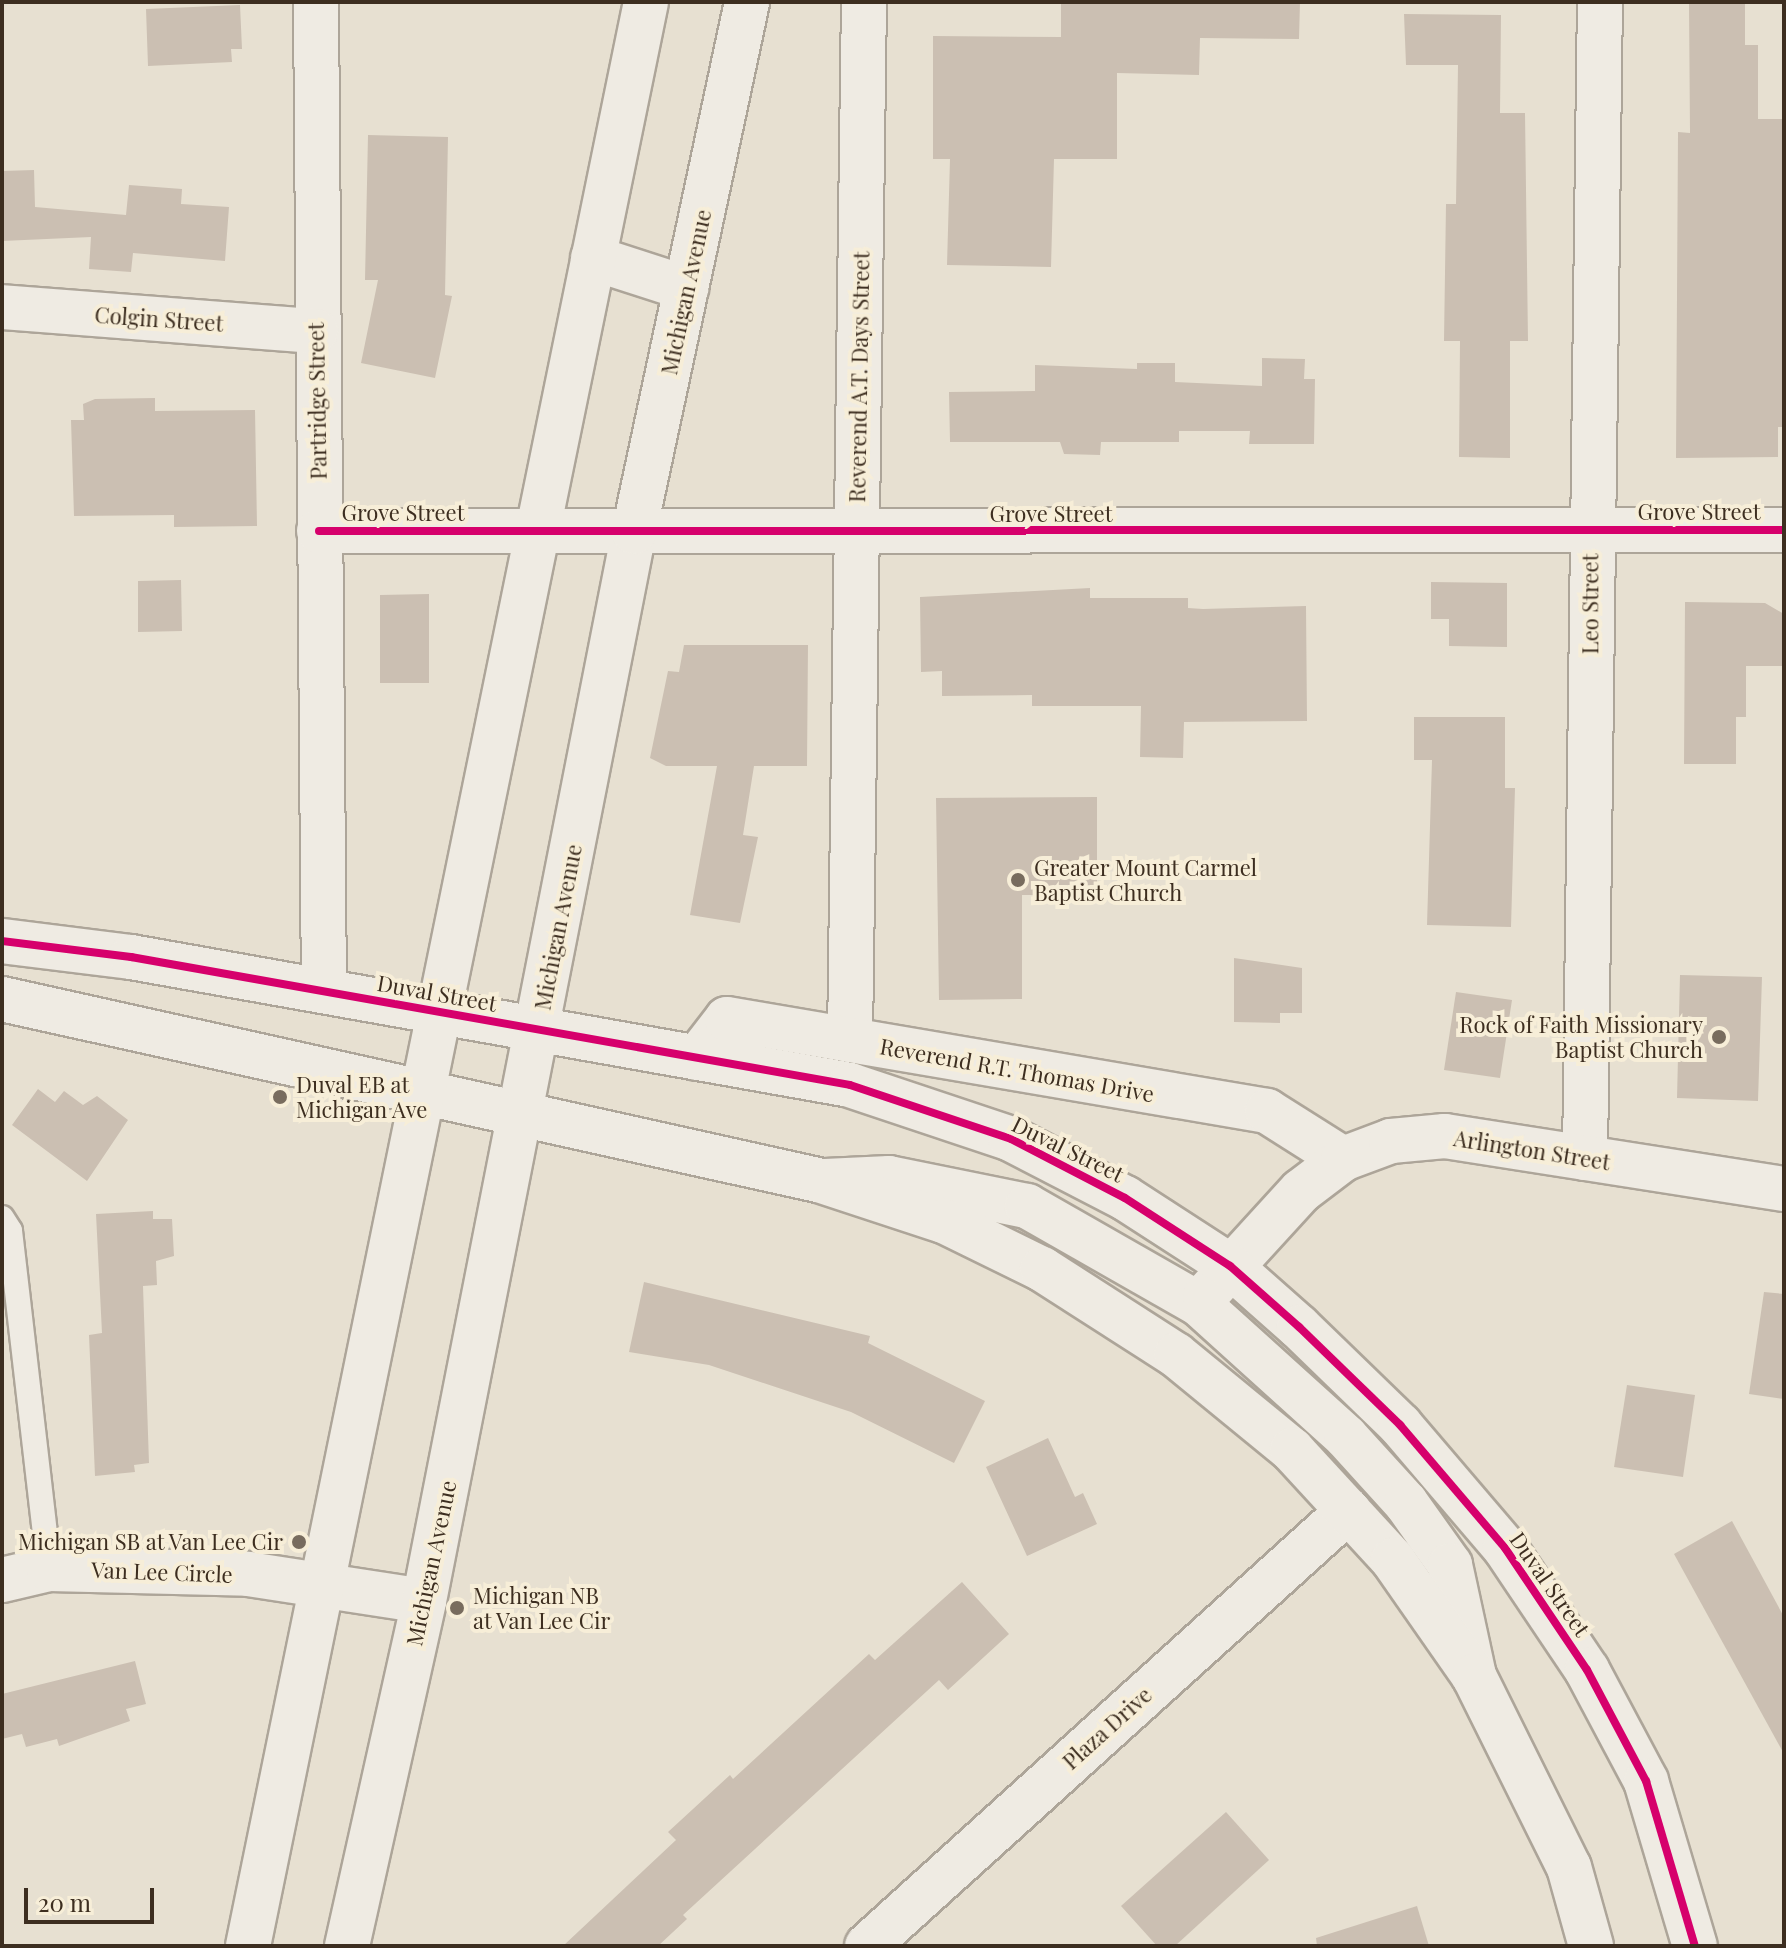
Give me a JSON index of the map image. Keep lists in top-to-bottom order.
{
  "streets": {
    "street": [
      "Michigan Avenue",
      "Colgin Street",
      "Reverend A.T. Days Street",
      "Partridge Street",
      "Grove Street",
      "Leo Street",
      "Duval Street",
      "Reverend R.T. Thomas Drive",
      "Arlington Street",
      "Van Lee Circle",
      "Plaza Drive"
    ]
  },
  "crossings": [
    ["Michigan Avenue", "Grove Street"],
    ["Michigan Avenue", "Duval Street"],
    ["Michigan Avenue", "Van Lee Circle"],
    ["Colgin Street", "Partridge Street"],
    ["Reverend A.T. Days Street", "Grove Street"],
    ["Reverend A.T. Days Street", "Reverend R.T. Thomas Drive"],
    ["Partridge Street", "Grove Street"],
    ["Partridge Street", "Duval Street"],
    ["Grove Street", "Leo Street"],
    ["Leo Street", "Arlington Street"],
    ["Duval Street", "Reverend R.T. Thomas Drive"],
    ["Duval Street", "Arlington Street"],
    ["Reverend R.T. Thomas Drive", "Arlington Street"]
  ],
  "places": [
    "Greater Mount Carmel Baptist Church",
    "Rock of Faith Missionary Baptist Church",
    "Duval EB at Michigan Ave",
    "Michigan SB at Van Lee Cir",
    "Michigan NB at Van Lee Cir"
  ],
  "scale_bar": "20 m"
}
